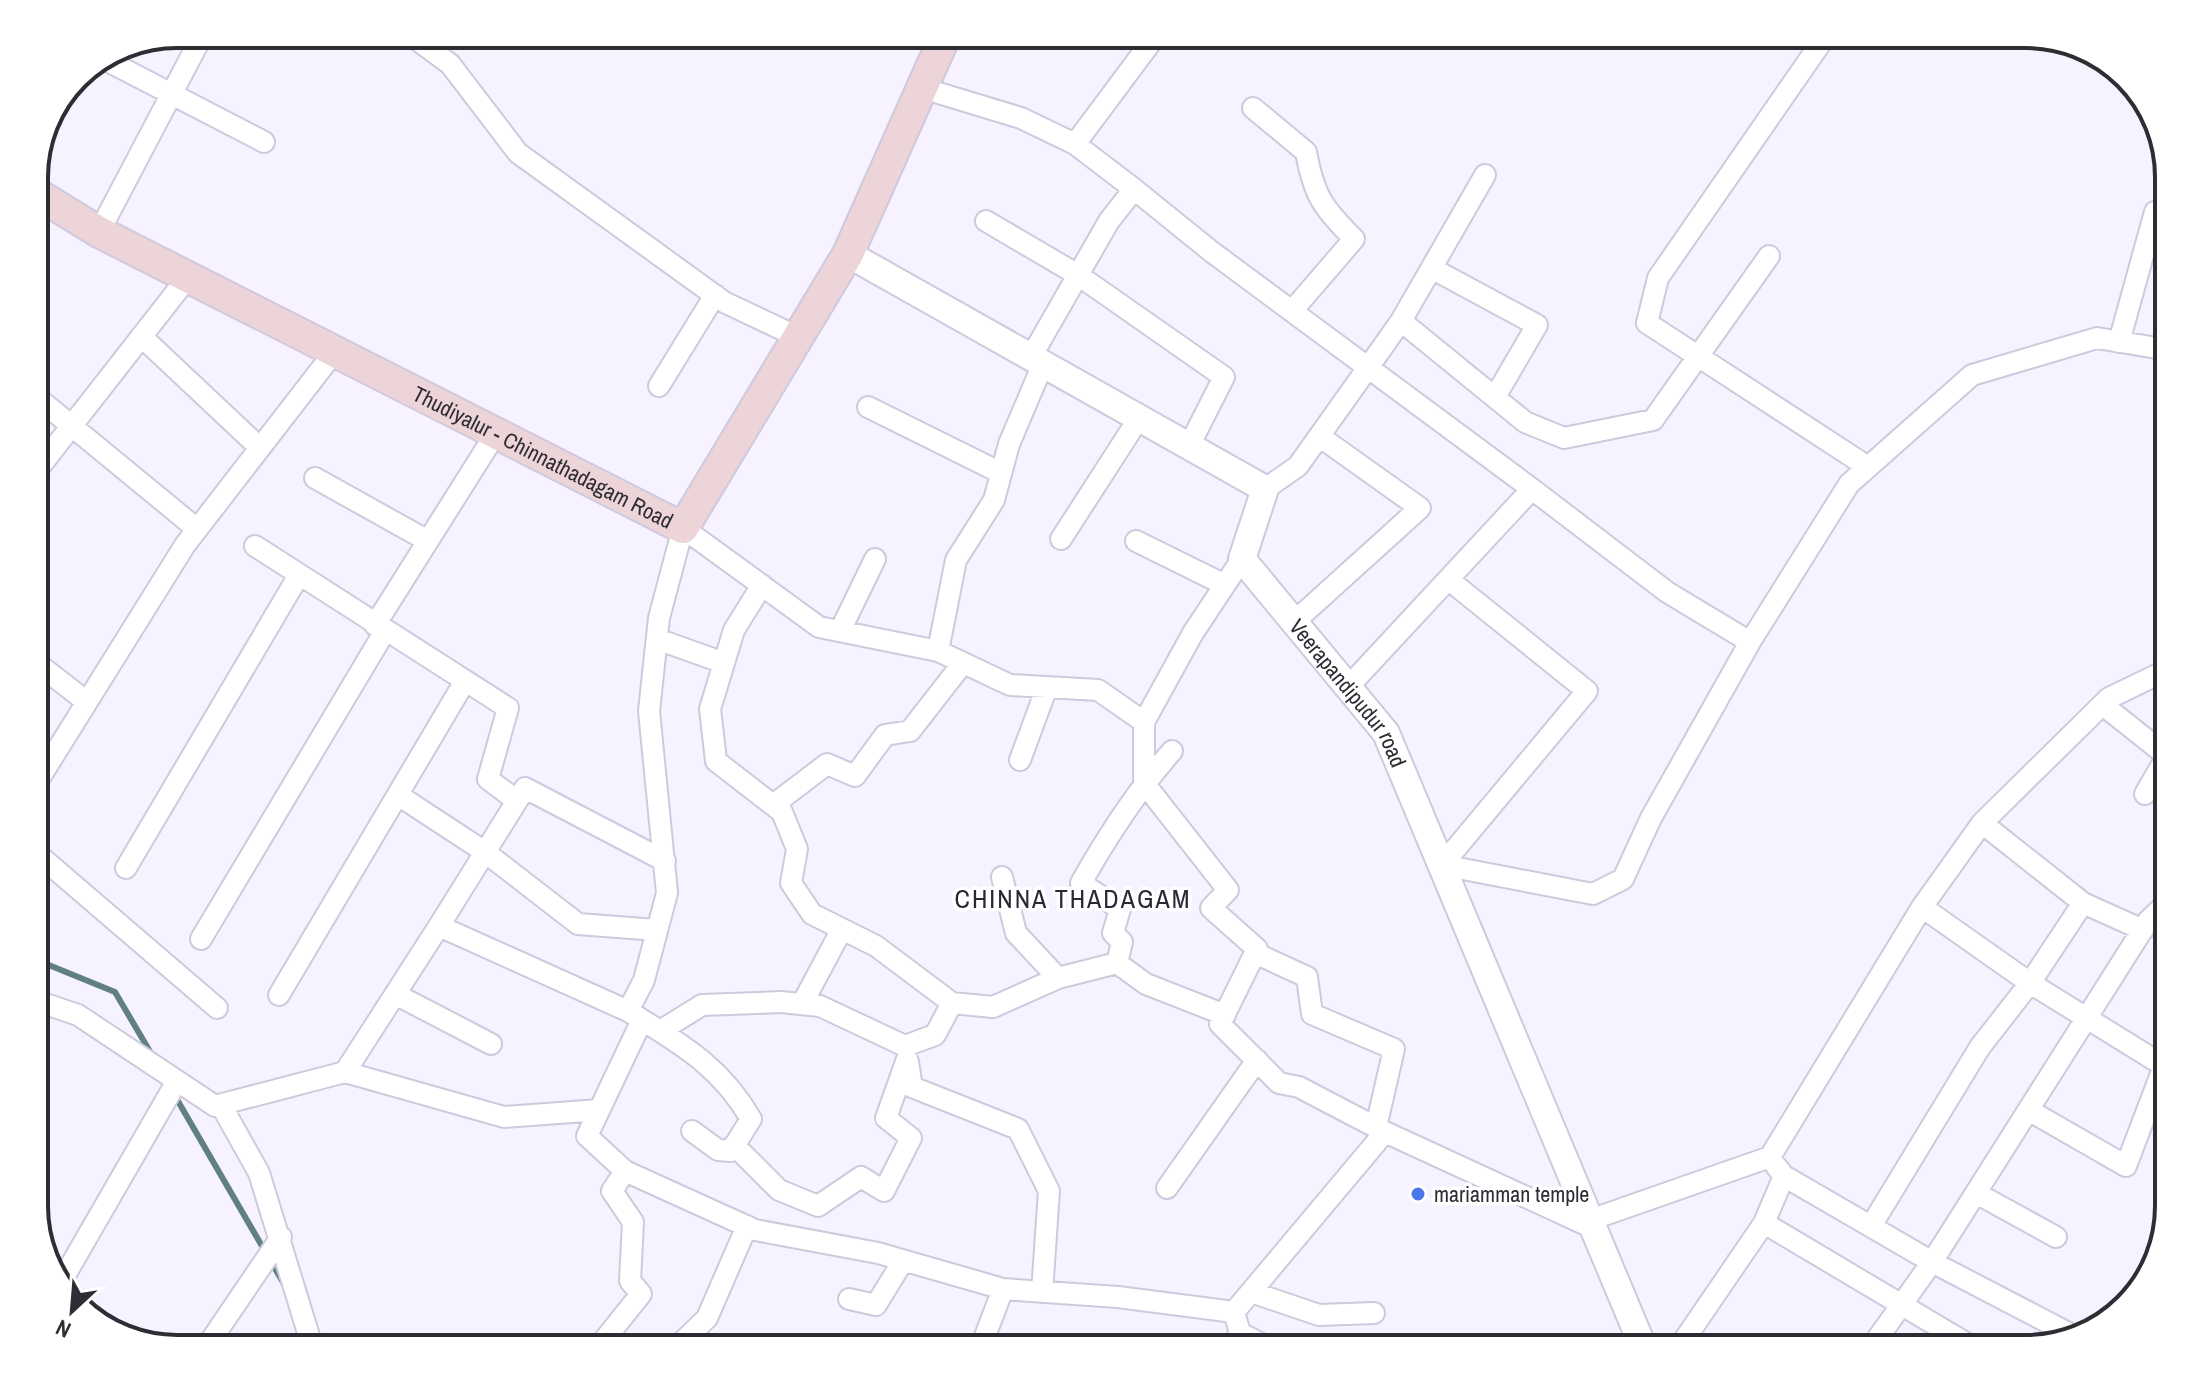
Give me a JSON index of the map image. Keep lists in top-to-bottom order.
{
  "streets": {
    "main road": ["Thudiyalur - Chinnathadagam Road"],
    "street": ["Veerapandipudur road"]
  },
  "districts": ["CHINNA THADAGAM"],
  "places": ["mariamman temple"],
  "north": "bottom left"
}
